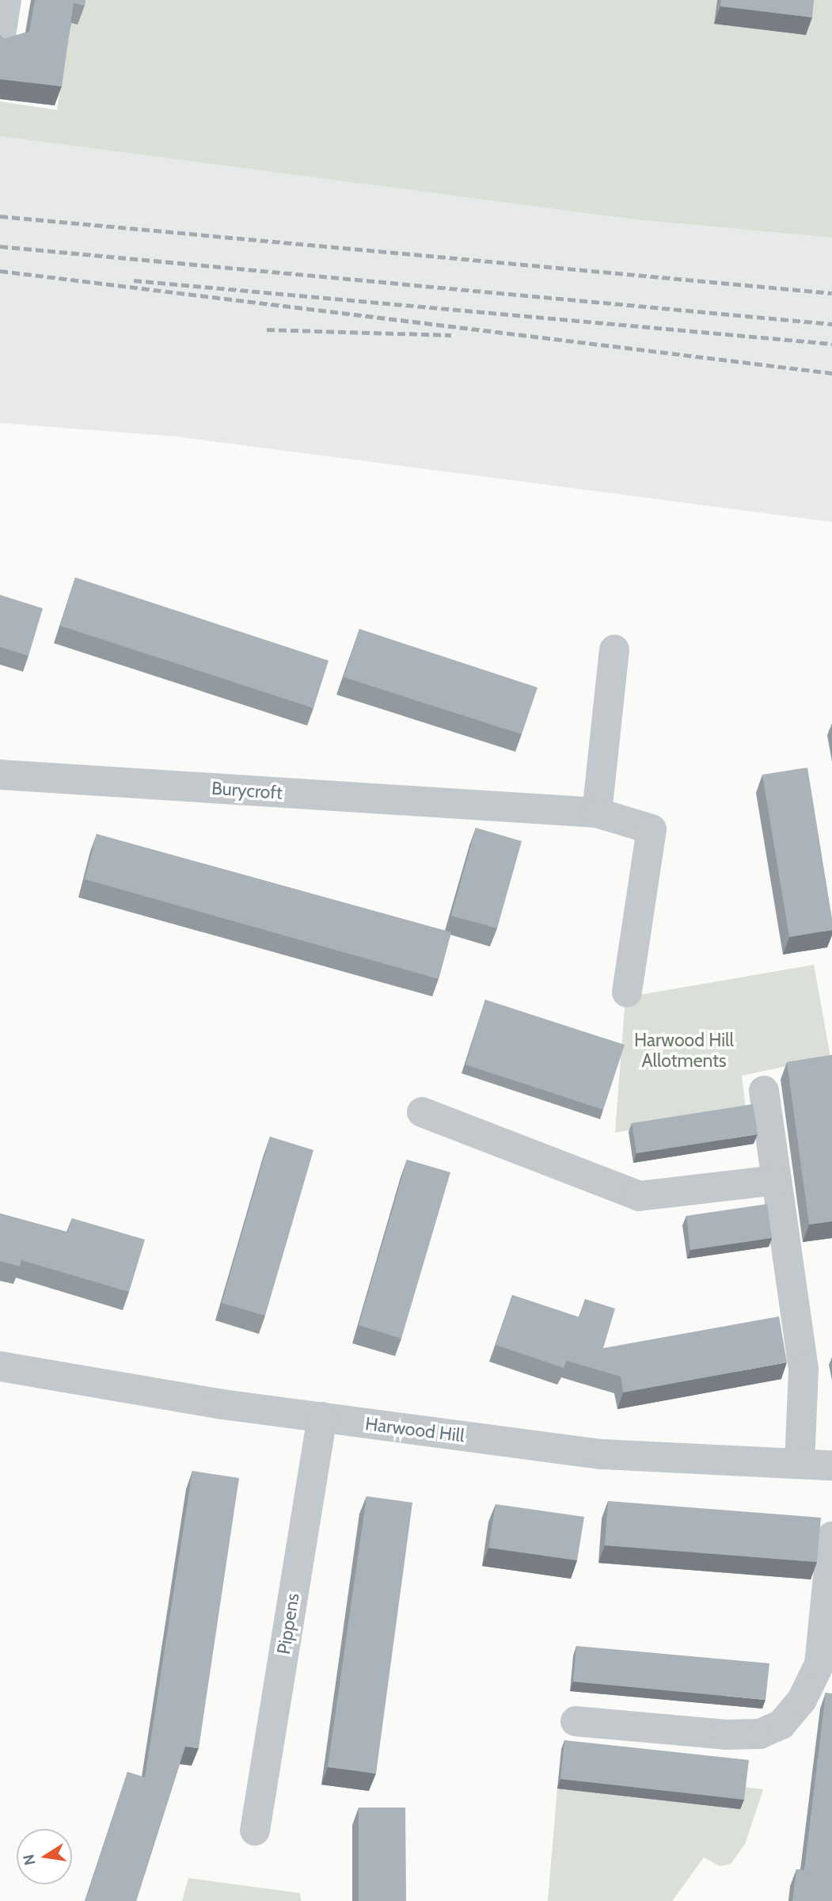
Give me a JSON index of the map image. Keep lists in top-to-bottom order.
{
  "streets": {
    "street": ["Burycroft", "Harwood Hill", "Pippens"]
  },
  "crossings": [
    ["Harwood Hill", "Pippens"]
  ],
  "parks": ["Harwood Hill Allotments"],
  "north": "left"
}
